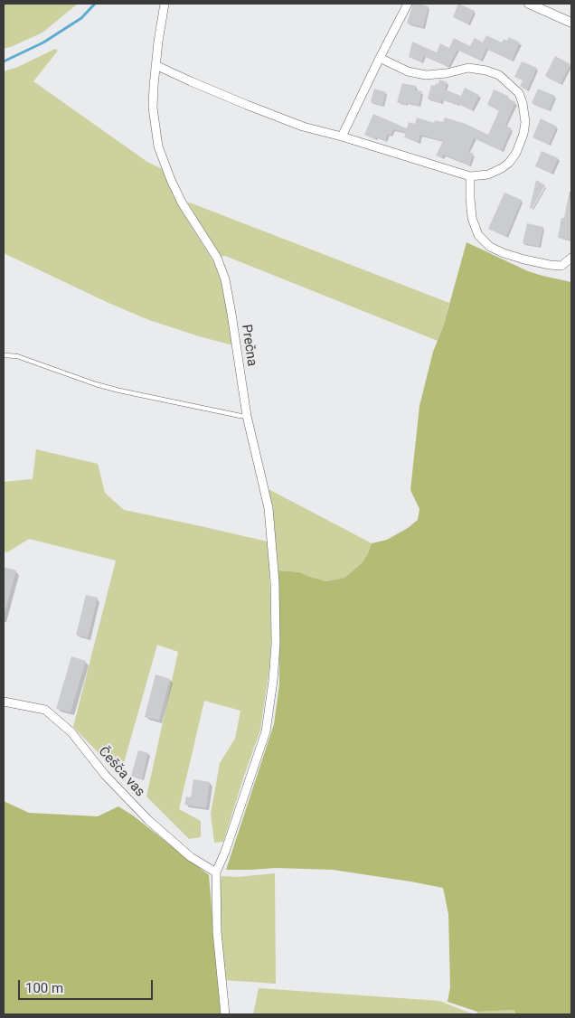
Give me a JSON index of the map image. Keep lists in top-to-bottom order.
{
  "streets": {
    "street": ["Prečna", "Češča vas"]
  },
  "crossings": [
    ["Prečna", "Češča vas"]
  ],
  "scale_bar": "100 m"
}
